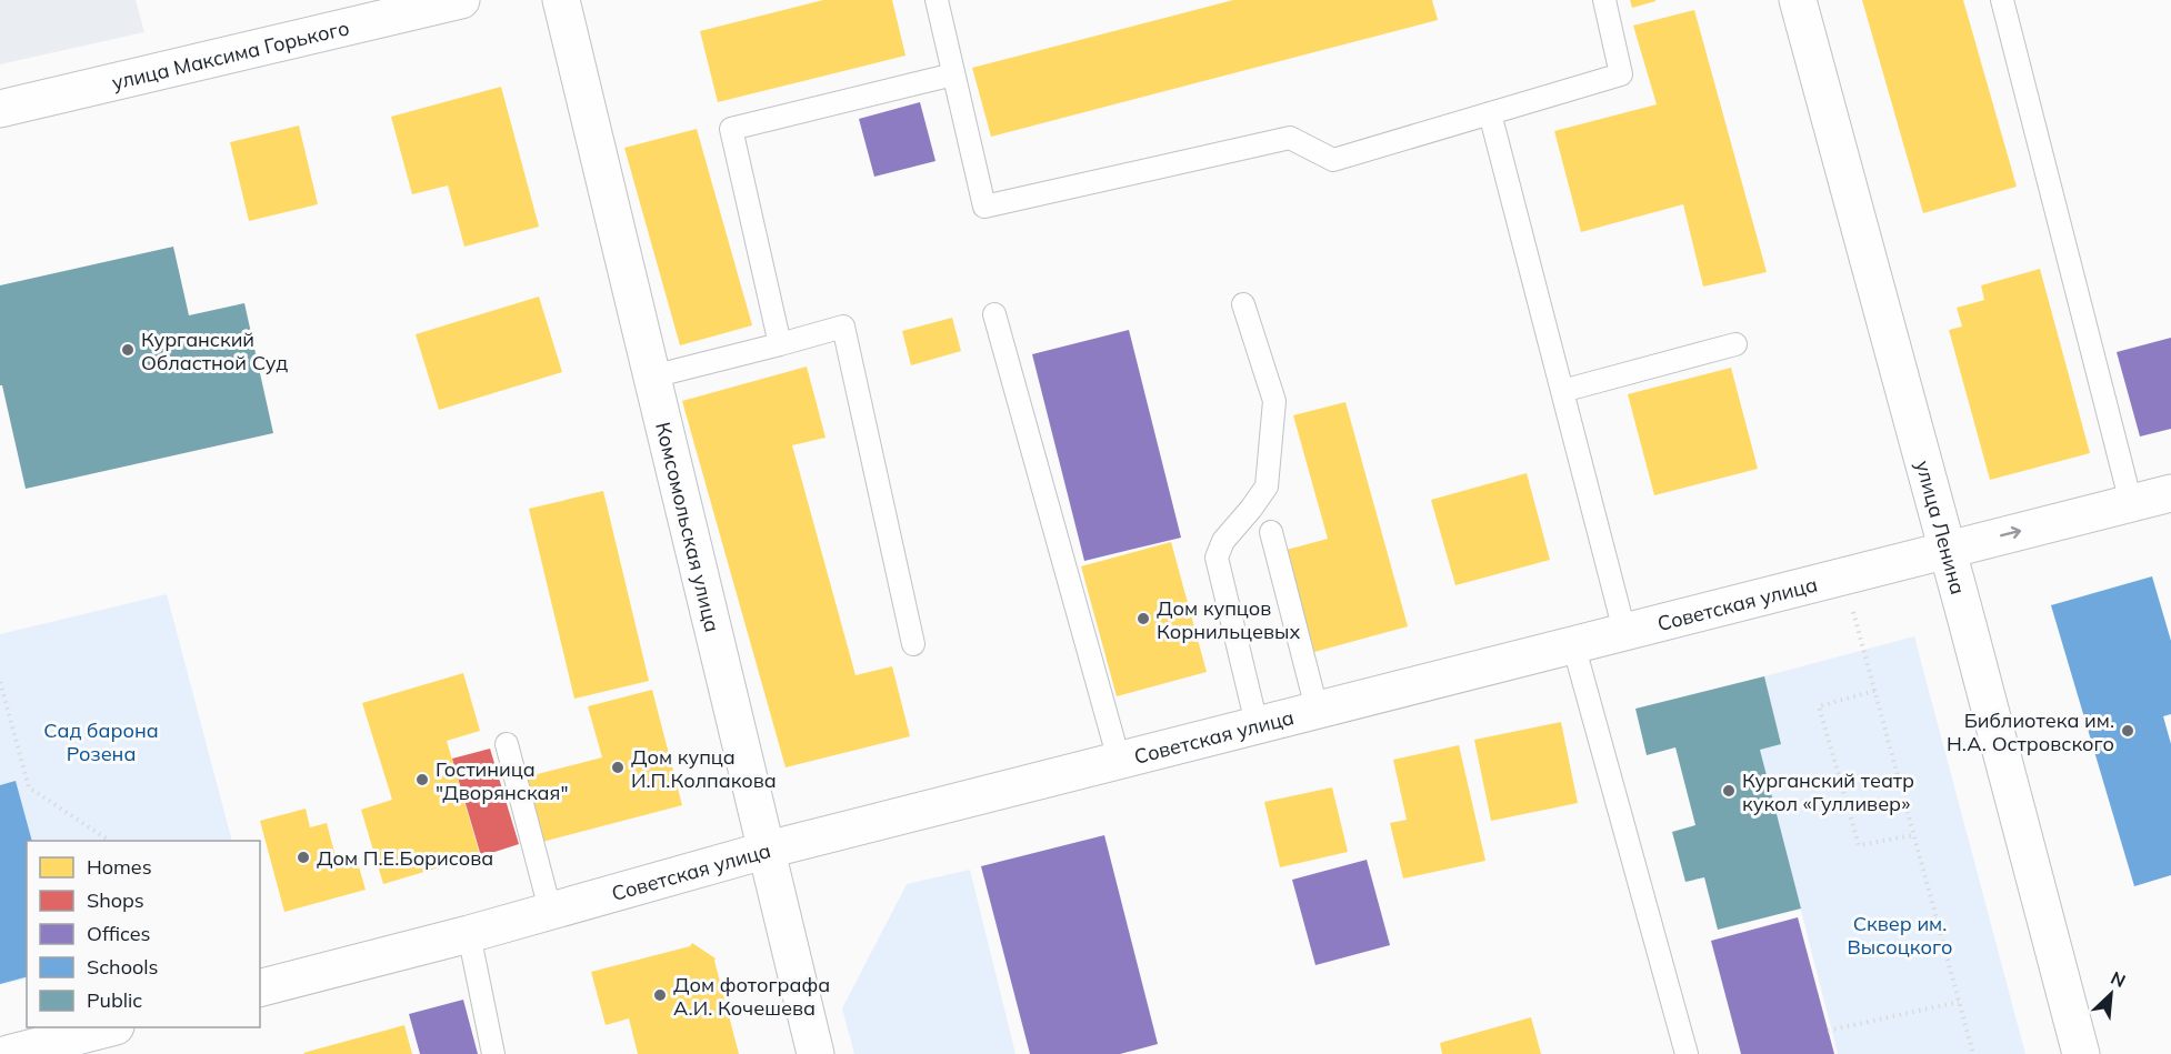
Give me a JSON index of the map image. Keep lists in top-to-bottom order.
{
  "streets": {
    "street": [
      "улица Максима Горького",
      "Комсомольская улица",
      "улица Ленина",
      "Советская улица"
    ]
  },
  "crossings": [
    ["Комсомольская улица", "Советская улица"],
    ["улица Ленина", "Советская улица"]
  ],
  "parks": ["Сад барона Розена", "Сквер им. Высоцкого"],
  "places": [
    "Курганский Областной Суд",
    "Дом купцов Корнильцевых",
    "Библиотека им. Н.А. Островского",
    "Дом купца И.П.Колпакова",
    "Гостиница \"Дворянская\"",
    "Курганский театр кукол «Гулливер»",
    "Дом П.Е.Борисова",
    "Дом фотографа А.И. Кочешева"
  ],
  "legend": [
    "Homes",
    "Shops",
    "Offices",
    "Schools",
    "Public"
  ],
  "north": "top right"
}
